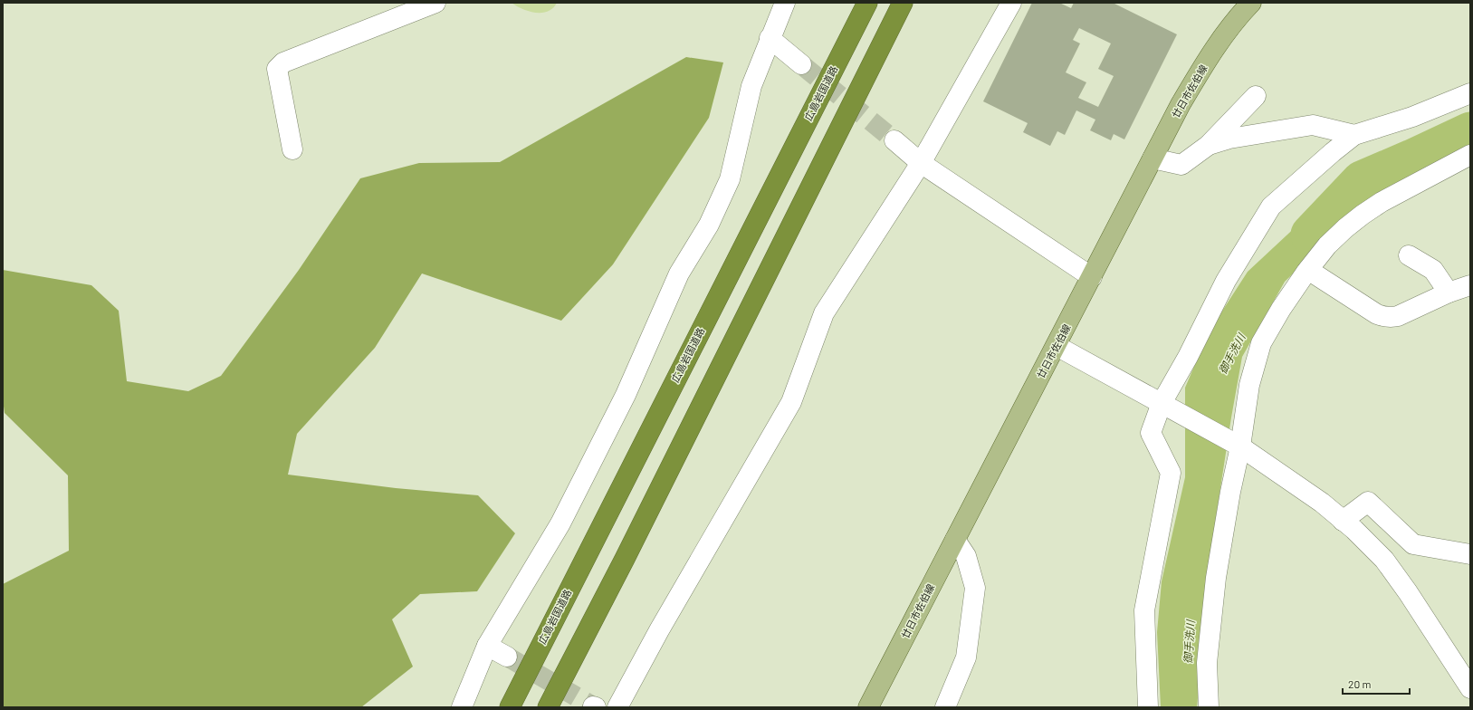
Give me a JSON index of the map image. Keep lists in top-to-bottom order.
{
  "streets": {
    "highway": ["広島岩国道路"],
    "main road": ["廿日市佐伯線"]
  },
  "water": ["御手洗川"],
  "scale_bar": "20 m"
}
